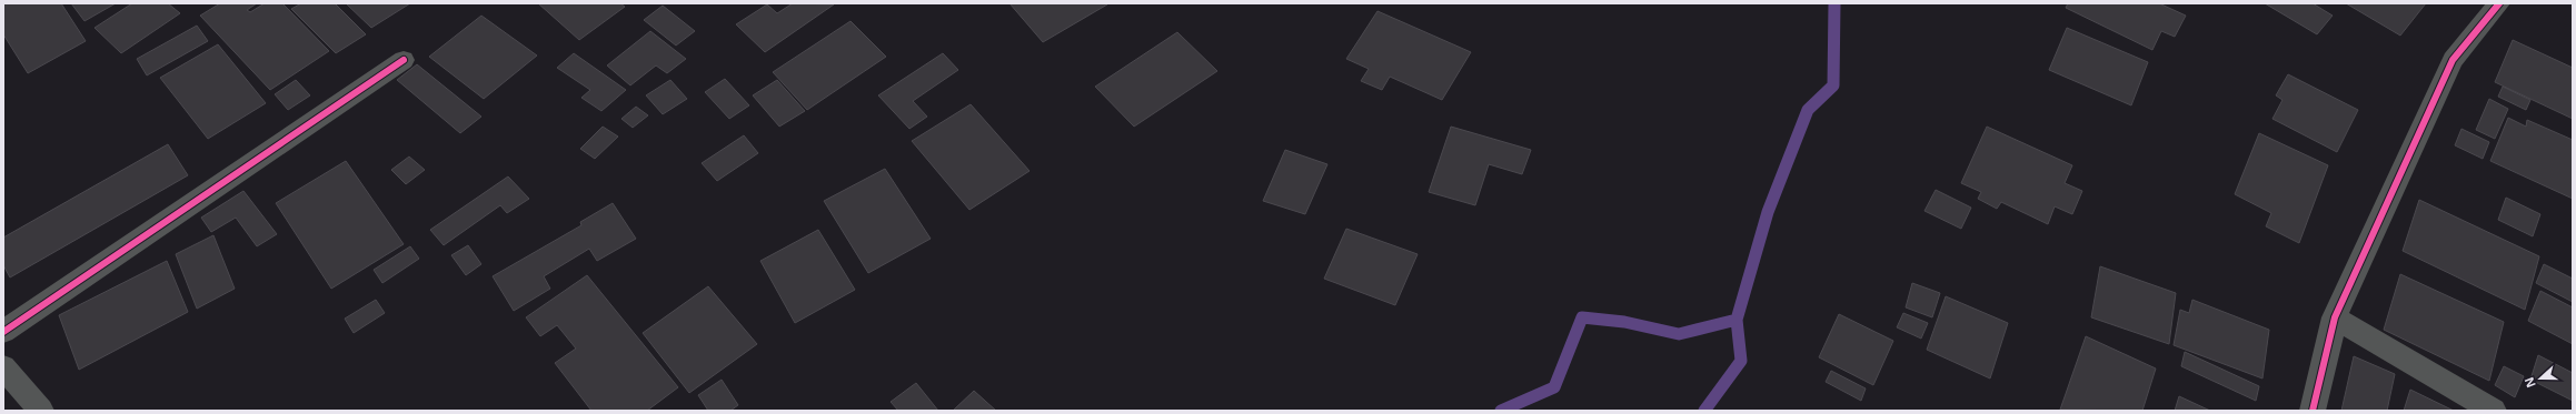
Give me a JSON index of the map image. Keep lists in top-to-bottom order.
{
  "north": "left"
}
